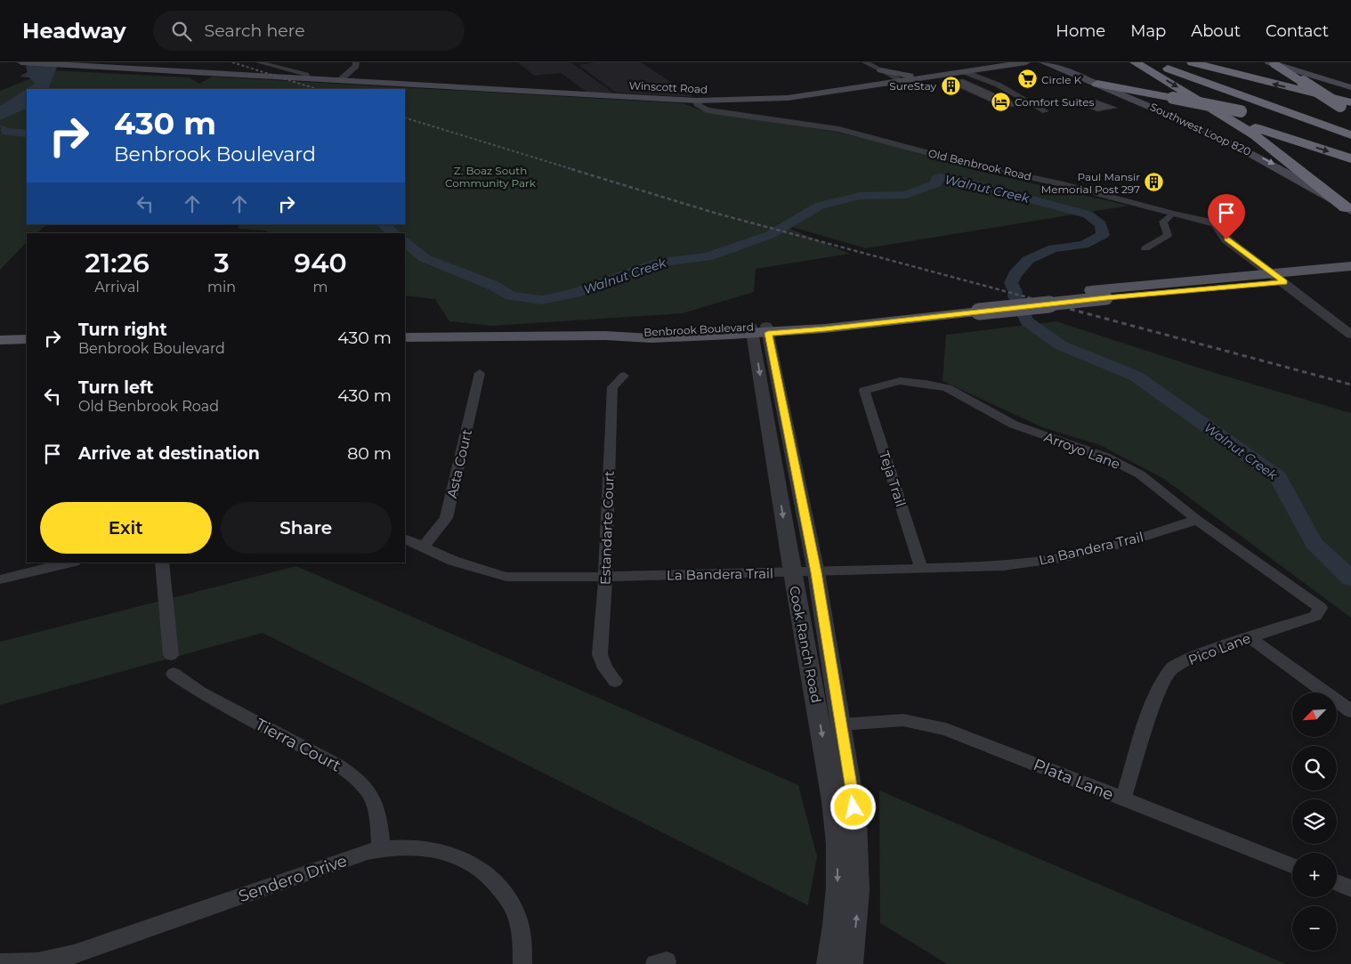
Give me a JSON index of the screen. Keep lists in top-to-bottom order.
{
  "streets": {
    "main road": ["Winscott Road", "Southwest Loop 820", "Benbrook Boulevard"],
    "street": [
      "Old Benbrook Road",
      "Arroyo Lane",
      "Asta Court",
      "Teja Trail",
      "Estandarte Court",
      "La Bandera Trail",
      "Cook Ranch Road",
      "Pico Lane",
      "Tierra Court",
      "Plata Lane",
      "Sendero Drive"
    ]
  },
  "crossings": [
    ["Winscott Road", "Old Benbrook Road"],
    ["Old Benbrook Road", "Benbrook Boulevard"],
    ["Benbrook Boulevard", "Cook Ranch Road"],
    ["Arroyo Lane", "Teja Trail"],
    ["Arroyo Lane", "La Bandera Trail"],
    ["Arroyo Lane", "Pico Lane"],
    ["Asta Court", "La Bandera Trail"],
    ["Teja Trail", "La Bandera Trail"],
    ["Estandarte Court", "La Bandera Trail"],
    ["La Bandera Trail", "Cook Ranch Road"],
    ["Cook Ranch Road", "Plata Lane"],
    ["Pico Lane", "Plata Lane"],
    ["Tierra Court", "Sendero Drive"]
  ],
  "one_way": ["Southwest Loop 820"],
  "water": ["Walnut Creek"],
  "parks": ["Z. Boaz South Community Park"],
  "places": {
    "supermarket": ["Circle K"],
    "building": ["SureStay", "Paul Mansir Memorial Post 297"],
    "hotel": ["Comfort Suites"]
  },
  "north": "bottom left",
  "page": {
    "header": "Headway",
    "search": "Search here",
    "nav": [
      "Home",
      "Map",
      "About",
      "Contact"
    ],
    "turn": ["430 m", "Benbrook Boulevard"],
    "eta": [
      "21:26",
      "Arrival",
      "3",
      "min",
      "940",
      "m"
    ],
    "list": [
      {
        "name": "Turn right",
        "note": "Benbrook Boulevard",
        "value": "430 m"
      },
      {
        "name": "Turn left",
        "note": "Old Benbrook Road",
        "value": "430 m"
      },
      {
        "name": "Arrive at destination",
        "value": "80 m"
      }
    ],
    "buttons": ["Exit", "Share"],
    "map_buttons": ["+", "−"]
  }
}
